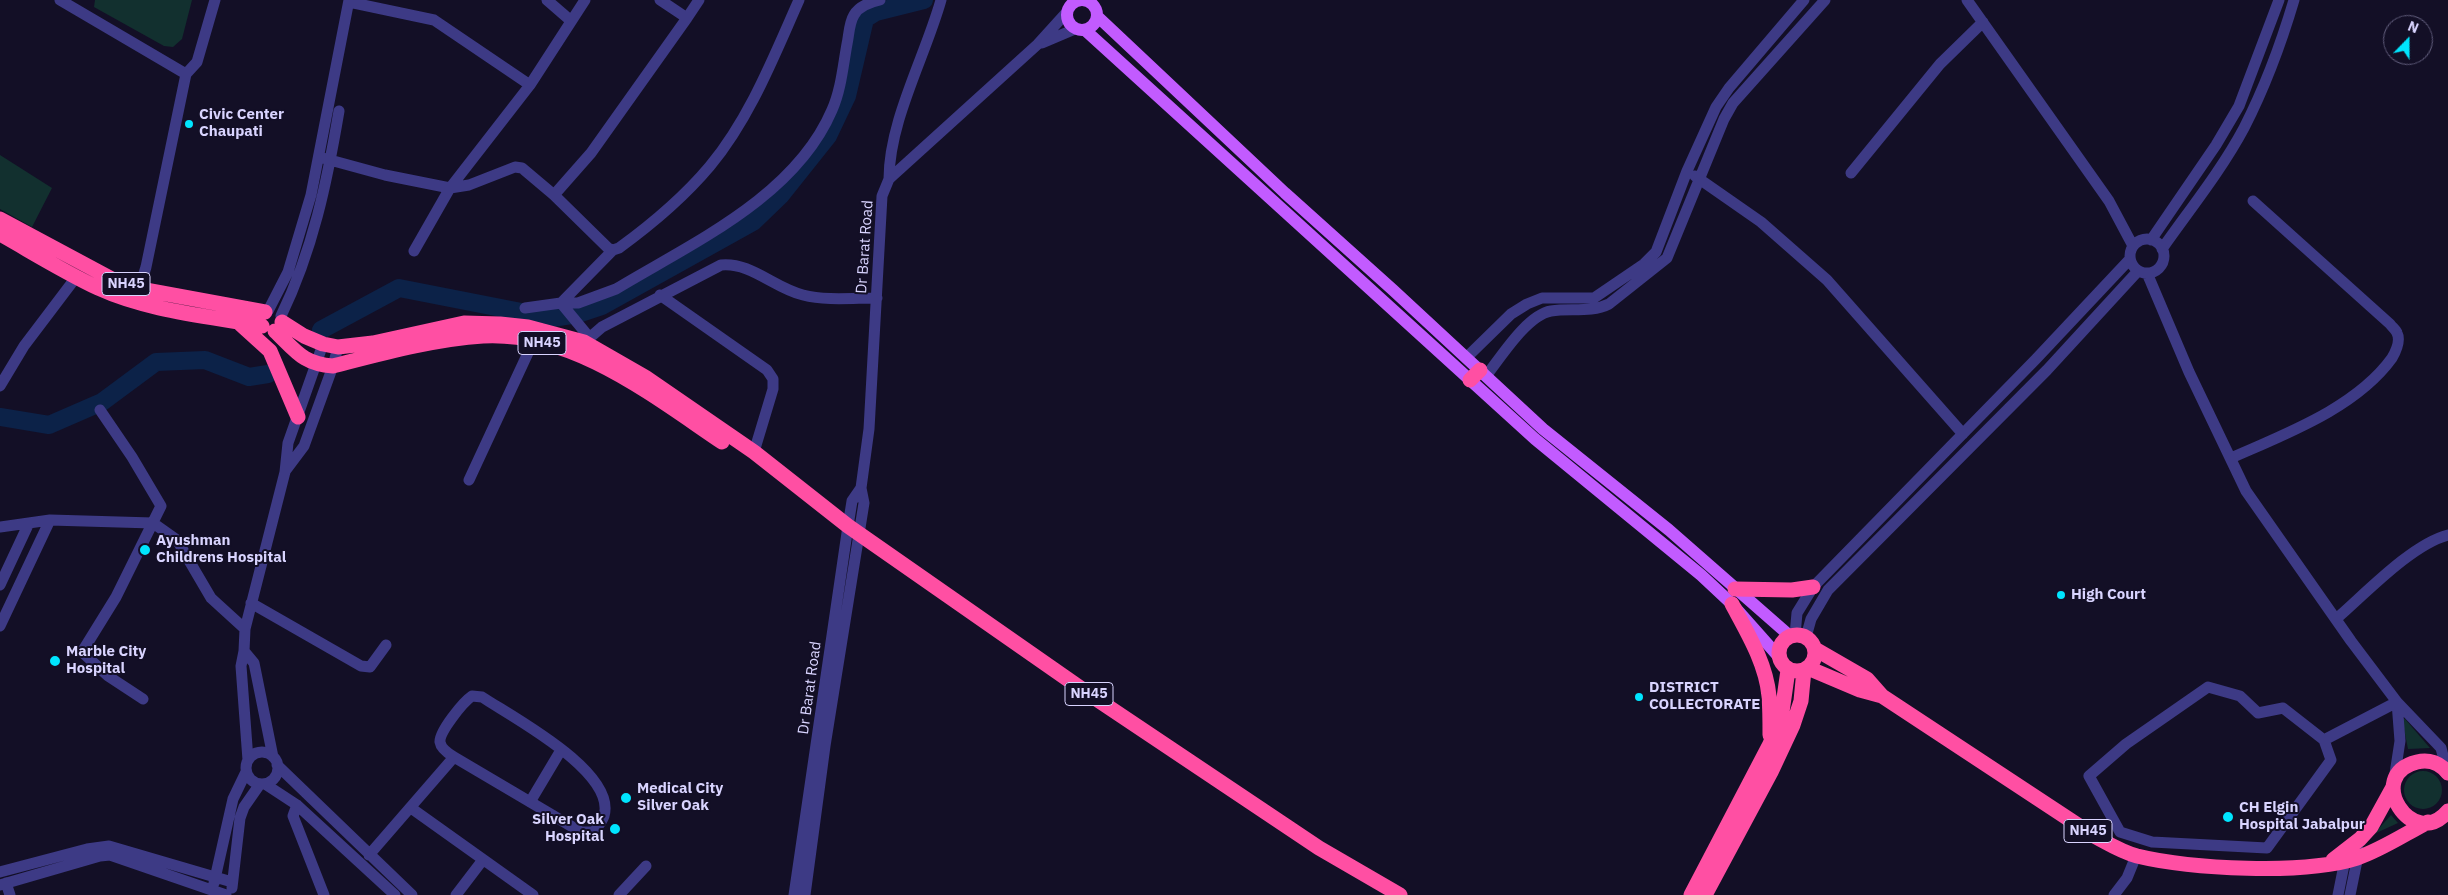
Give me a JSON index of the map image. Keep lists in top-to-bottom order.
{
  "streets": {
    "highway": ["NH45"],
    "street": ["Dr Barat Road"]
  },
  "crossings": [
    ["Dr Barat Road", "NH45"]
  ],
  "places": [
    "Civic Center Chaupati",
    "Ayushman Childrens Hospital",
    "High Court",
    "Marble City Hospital",
    "DISTRICT COLLECTORATE",
    "Medical City Silver Oak",
    "CH Elgin Hospital Jabalpur",
    "Silver Oak Hospital"
  ],
  "north": "top"
}
